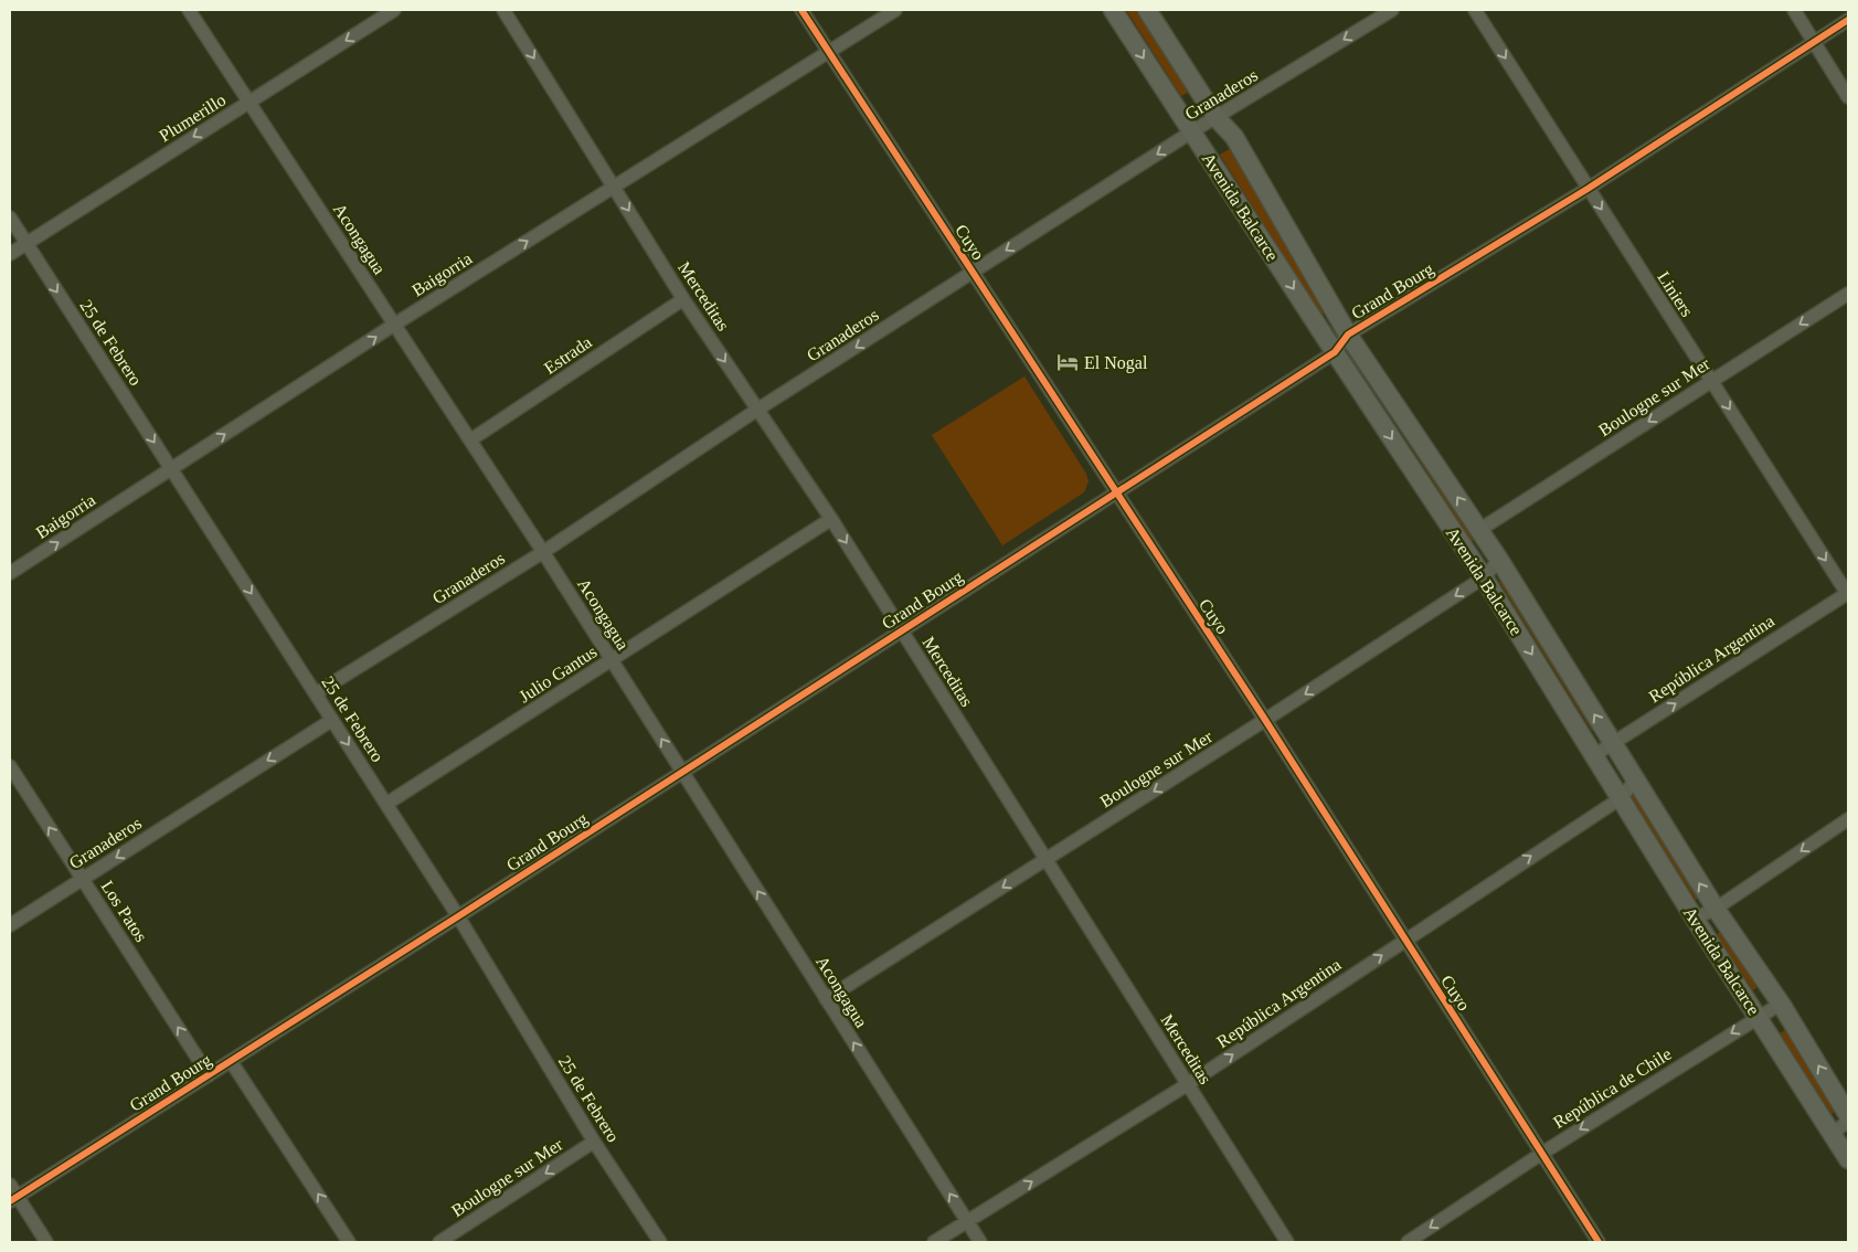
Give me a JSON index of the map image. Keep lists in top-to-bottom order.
{
  "streets": {
    "main road": ["Avenida Balcarce"],
    "street": [
      "Granaderos",
      "Plumerillo",
      "Acongagua",
      "Cuyo",
      "Baigorria",
      "Grand Bourg",
      "Liniers",
      "Merceditas",
      "25 de Febrero",
      "Estrada",
      "Boulogne sur Mer",
      "República Argentina",
      "Julio Gantus",
      "Los Patos",
      "República de Chile"
    ]
  },
  "crossings": [
    ["Granaderos", "Avenida Balcarce"],
    ["Granaderos", "Acongagua"],
    ["Granaderos", "Cuyo"],
    ["Granaderos", "Merceditas"],
    ["Granaderos", "25 de Febrero"],
    ["Granaderos", "Los Patos"],
    ["Plumerillo", "Acongagua"],
    ["Plumerillo", "25 de Febrero"],
    ["Avenida Balcarce", "Grand Bourg"],
    ["Avenida Balcarce", "Boulogne sur Mer"],
    ["Avenida Balcarce", "República Argentina"],
    ["Avenida Balcarce", "República de Chile"],
    ["Acongagua", "Baigorria"],
    ["Acongagua", "Grand Bourg"],
    ["Acongagua", "Estrada"],
    ["Acongagua", "Boulogne sur Mer"],
    ["Acongagua", "República Argentina"],
    ["Acongagua", "Julio Gantus"],
    ["Cuyo", "Baigorria"],
    ["Cuyo", "Grand Bourg"],
    ["Cuyo", "Boulogne sur Mer"],
    ["Cuyo", "República Argentina"],
    ["Cuyo", "República de Chile"],
    ["Baigorria", "Merceditas"],
    ["Baigorria", "25 de Febrero"],
    ["Grand Bourg", "Liniers"],
    ["Grand Bourg", "Merceditas"],
    ["Grand Bourg", "25 de Febrero"],
    ["Grand Bourg", "Los Patos"],
    ["Liniers", "Boulogne sur Mer"],
    ["Liniers", "República Argentina"],
    ["Merceditas", "Estrada"],
    ["Merceditas", "Boulogne sur Mer"],
    ["Merceditas", "República Argentina"],
    ["Merceditas", "Julio Gantus"],
    ["25 de Febrero", "Boulogne sur Mer"],
    ["25 de Febrero", "Julio Gantus"]
  ],
  "one_way": [
    "Granaderos",
    "Plumerillo",
    "Acongagua",
    "Baigorria",
    "Liniers",
    "Merceditas",
    "25 de Febrero",
    "Boulogne sur Mer",
    "República Argentina",
    "Los Patos",
    "República de Chile"
  ],
  "places": {
    "hotel": ["El Nogal"]
  }
}
